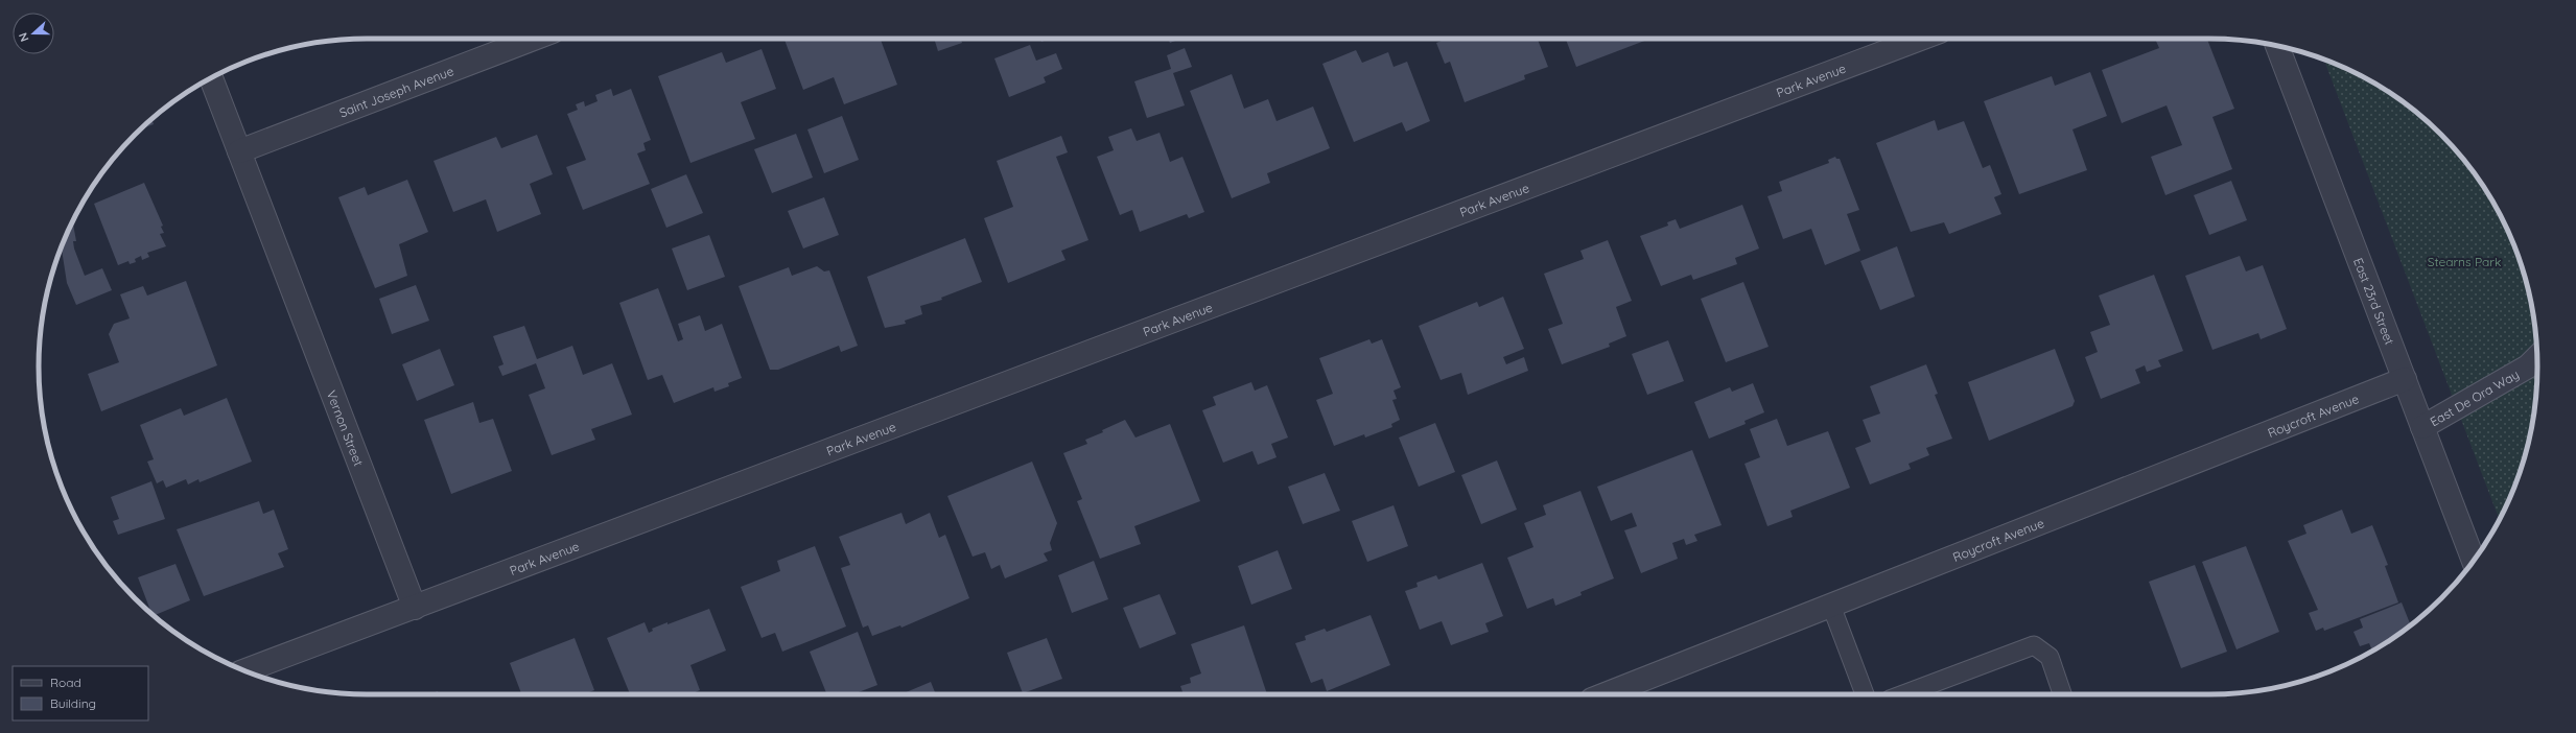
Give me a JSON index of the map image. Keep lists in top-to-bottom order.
{
  "streets": {
    "street": [
      "Park Avenue",
      "Saint Joseph Avenue",
      "East 23rd Street",
      "East De Ora Way",
      "Roycroft Avenue",
      "Vernon Street"
    ]
  },
  "crossings": [
    ["Park Avenue", "Vernon Street"],
    ["Saint Joseph Avenue", "Vernon Street"],
    ["East 23rd Street", "East De Ora Way"],
    ["East 23rd Street", "Roycroft Avenue"]
  ],
  "parks": ["Stearns Park"],
  "legend": ["Road", "Building"],
  "north": "left"
}
